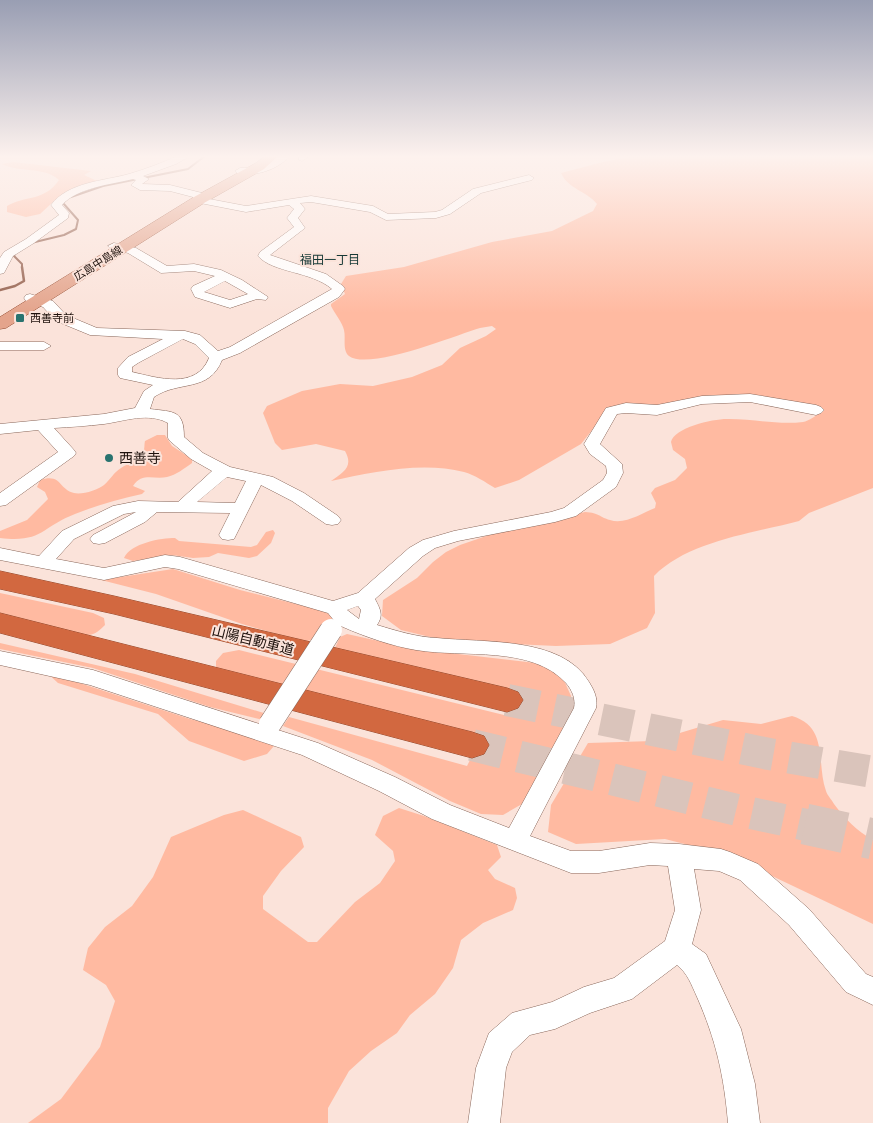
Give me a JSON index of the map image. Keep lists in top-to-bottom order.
{
  "streets": {
    "highway": ["山陽自動車道"],
    "main road": ["広島中島線"]
  },
  "districts": ["福田一丁目"],
  "places": {
    "transit": ["西善寺前"],
    "other": ["西善寺"]
  }
}
